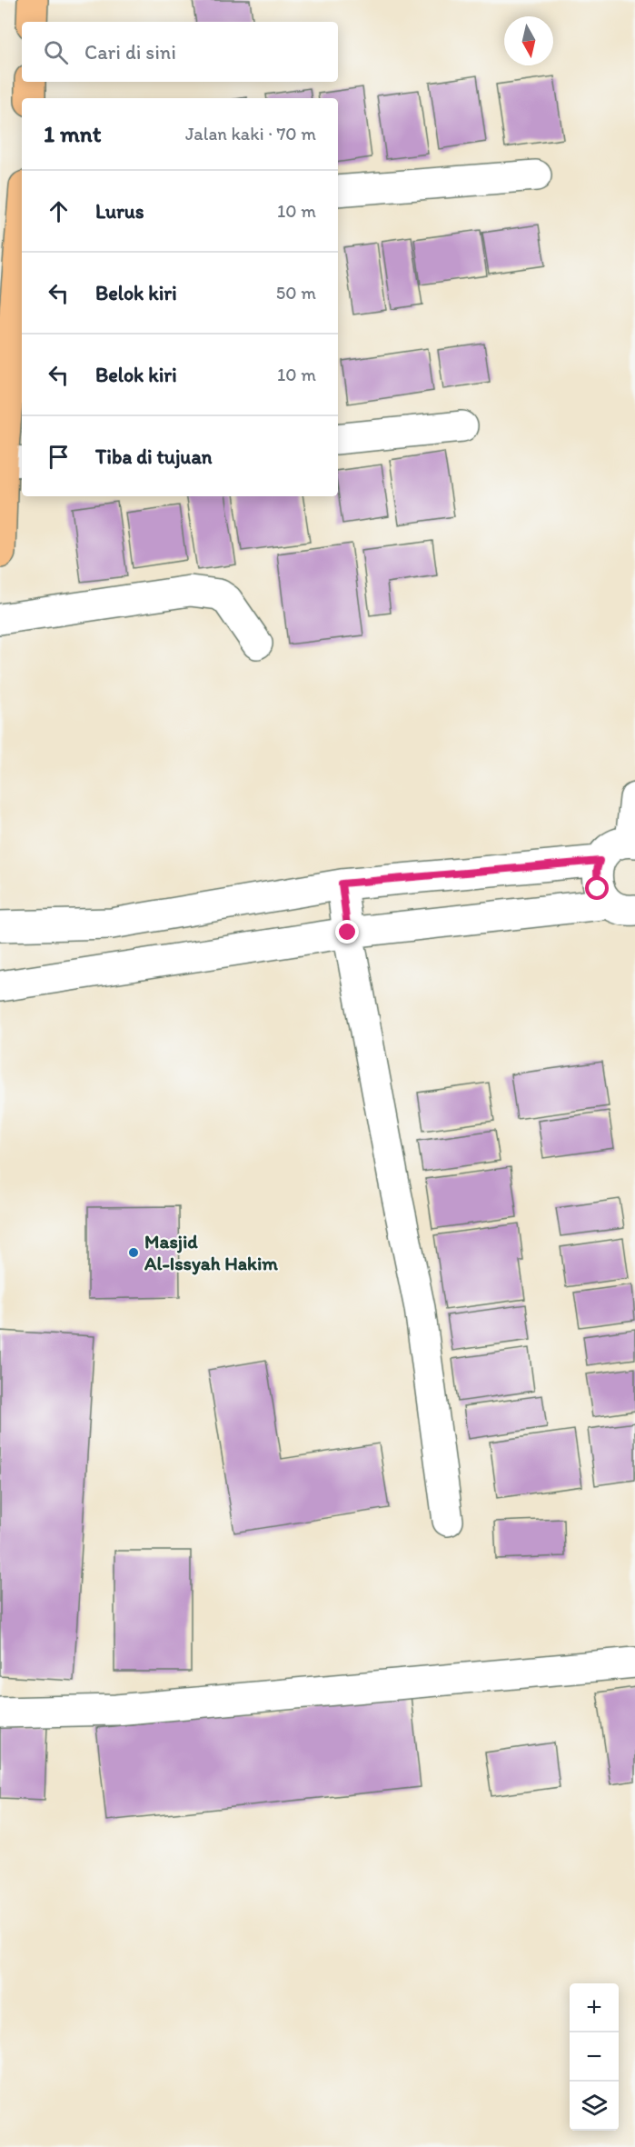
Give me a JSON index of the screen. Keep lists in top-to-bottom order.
{
  "places": ["Masjid Al-Issyah Hakim"],
  "north": "bottom",
  "page": {
    "search": "Cari di sini",
    "heading": ["1 mnt", "Jalan kaki · 70 m"],
    "list": [
      ["Lurus", "10 m"],
      ["Belok kiri", "50 m"],
      ["Belok kiri", "10 m"],
      "Tiba di tujuan"
    ],
    "map_buttons": ["+", "−"]
  }
}
